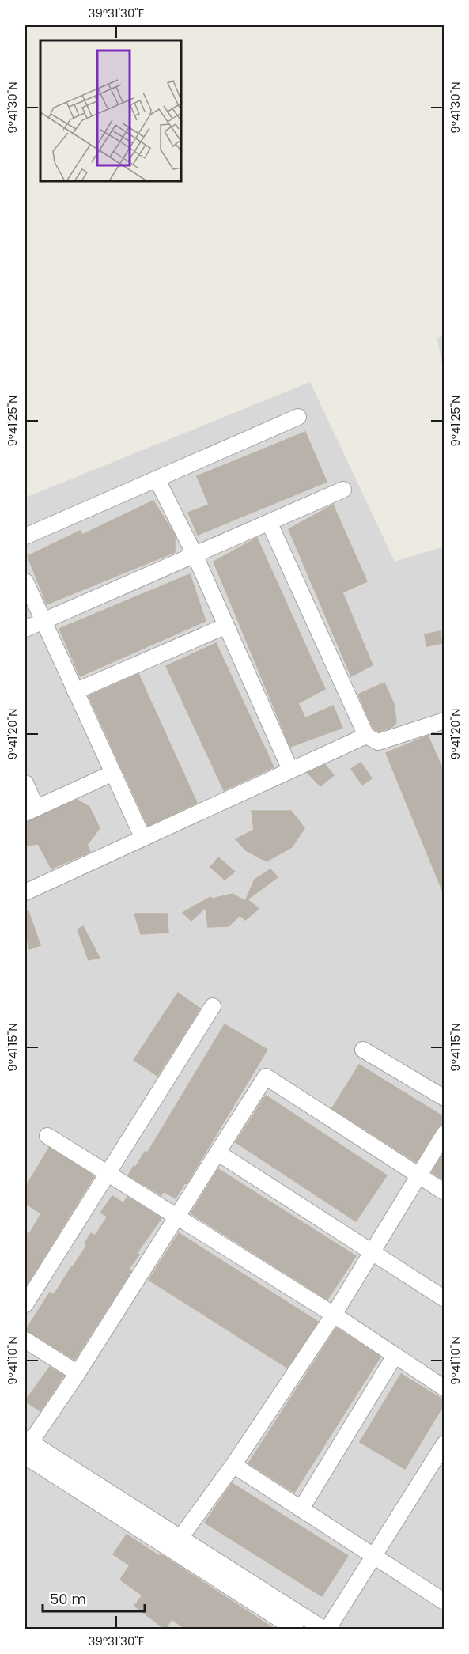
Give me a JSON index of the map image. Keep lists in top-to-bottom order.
{
  "scale_bar": "50 m",
  "coordinates": [
    "39°31'30\"E",
    "9°41'30\"N",
    "9°41'25\"N",
    "9°41'20\"N",
    "9°41'15\"N",
    "9°41'10\"N"
  ]
}
